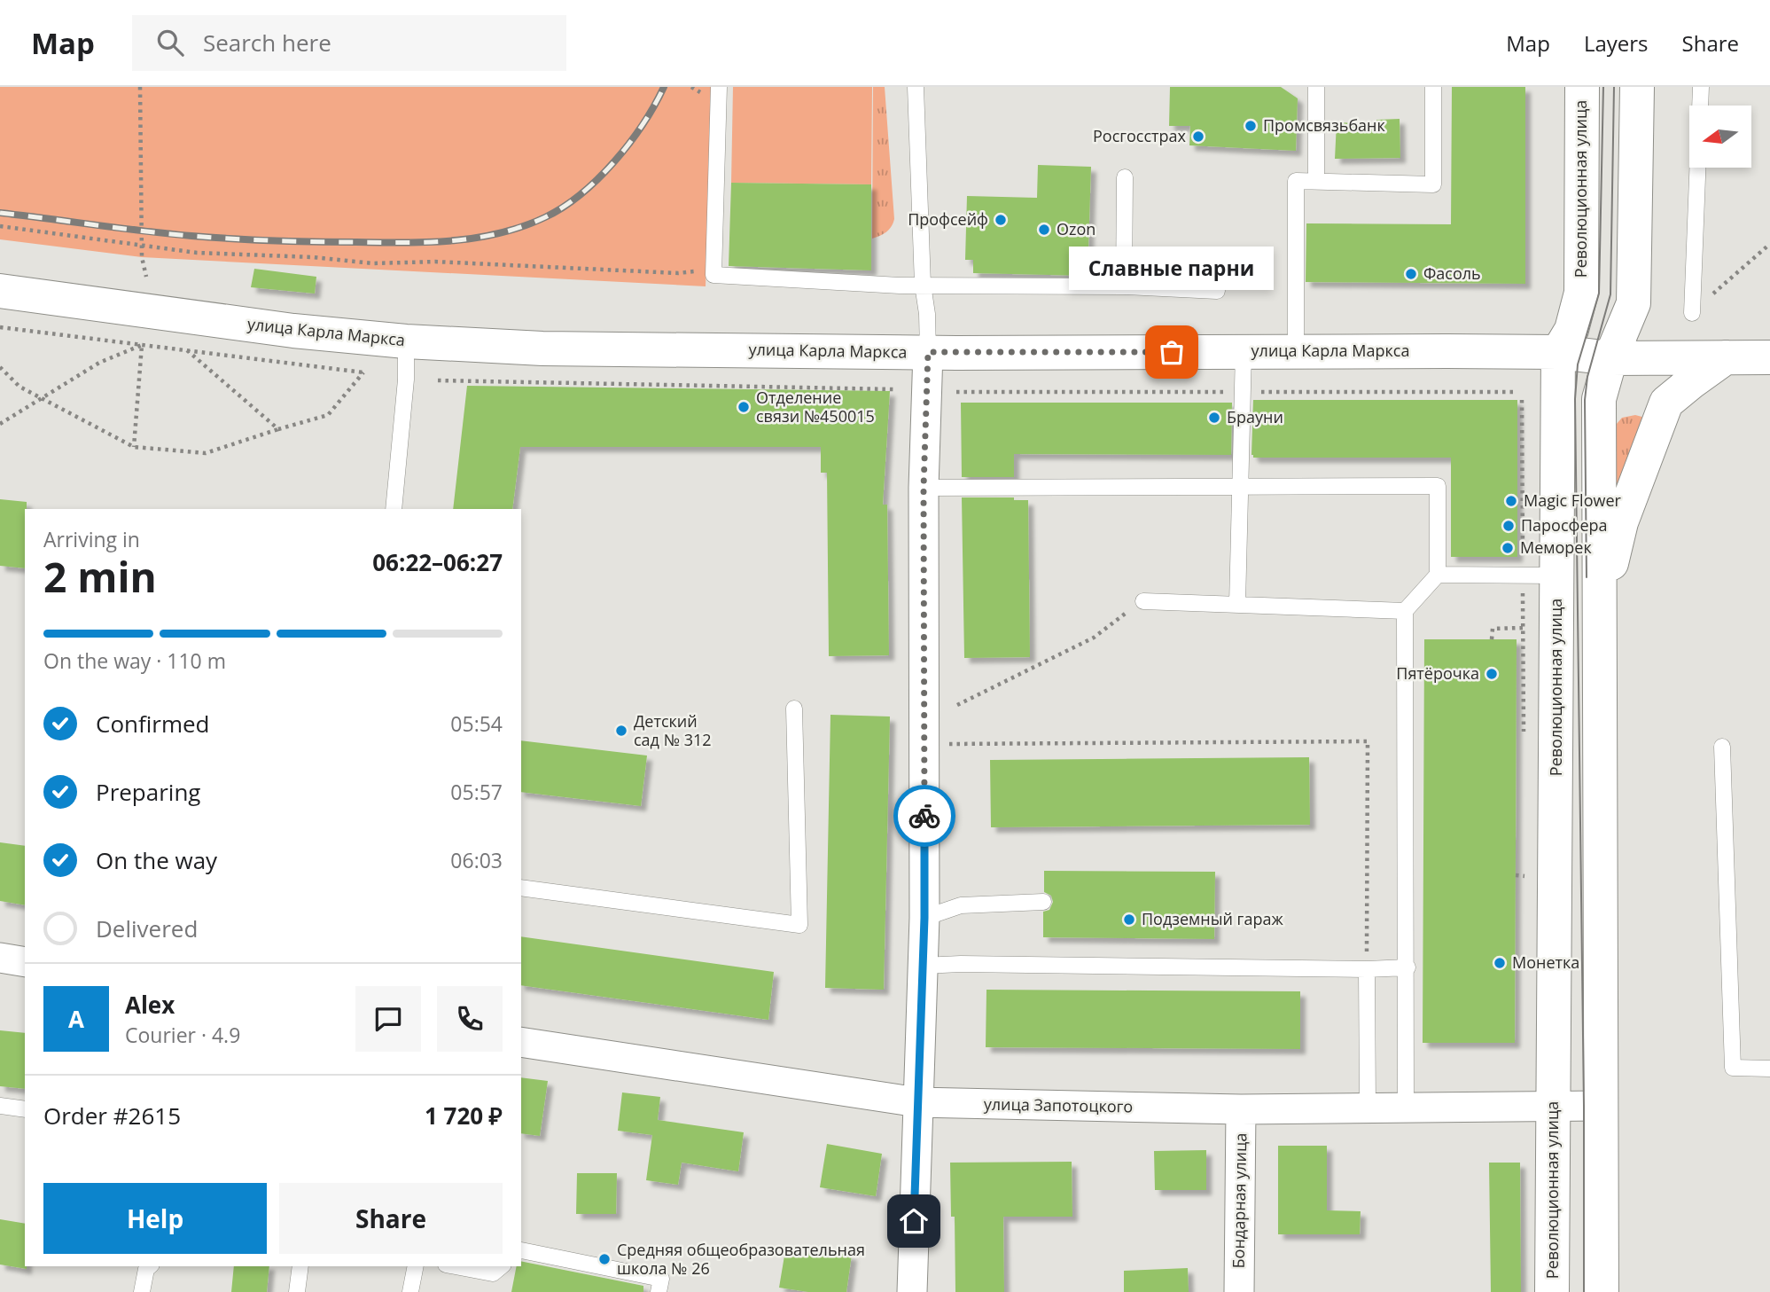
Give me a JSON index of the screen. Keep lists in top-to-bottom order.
{
  "streets": {
    "street": [
      "Революционная улица",
      "улица Карла Маркса",
      "улица Запотоцкого",
      "Бондарная улица"
    ]
  },
  "crossings": [
    ["Революционная улица", "улица Карла Маркса"],
    ["Революционная улица", "улица Запотоцкого"],
    ["улица Запотоцкого", "Бондарная улица"]
  ],
  "places": [
    "Промсвязьбанк",
    "Росгосстрах",
    "Профсейф",
    "Ozon",
    "Фасоль",
    "Славные парни",
    "Отделение связи №450015",
    "Брауни",
    "Magic Flower",
    "Паросфера",
    "Меморек",
    "Пятёрочка",
    "Детский сад № 312",
    "Подземный гараж",
    "Монетка",
    "Средняя общеобразовательная школа № 26"
  ],
  "north": "left",
  "page": {
    "header": "Map",
    "search": "Search here",
    "nav": ["Map", "Layers", "Share"],
    "bubble": "Славные парни",
    "heading": ["2 min", "Arriving in", "06:22–06:27"],
    "panel": [
      "Alex",
      "Courier · 4.9",
      "Order #2615",
      "1 720 ₽"
    ],
    "bar": "On the way · 110 m",
    "list": [
      ["Confirmed", "05:54"],
      ["Preparing", "05:57"],
      ["On the way", "06:03"],
      "Delivered"
    ],
    "round": "A",
    "buttons": ["Help", "Share"]
  }
}
